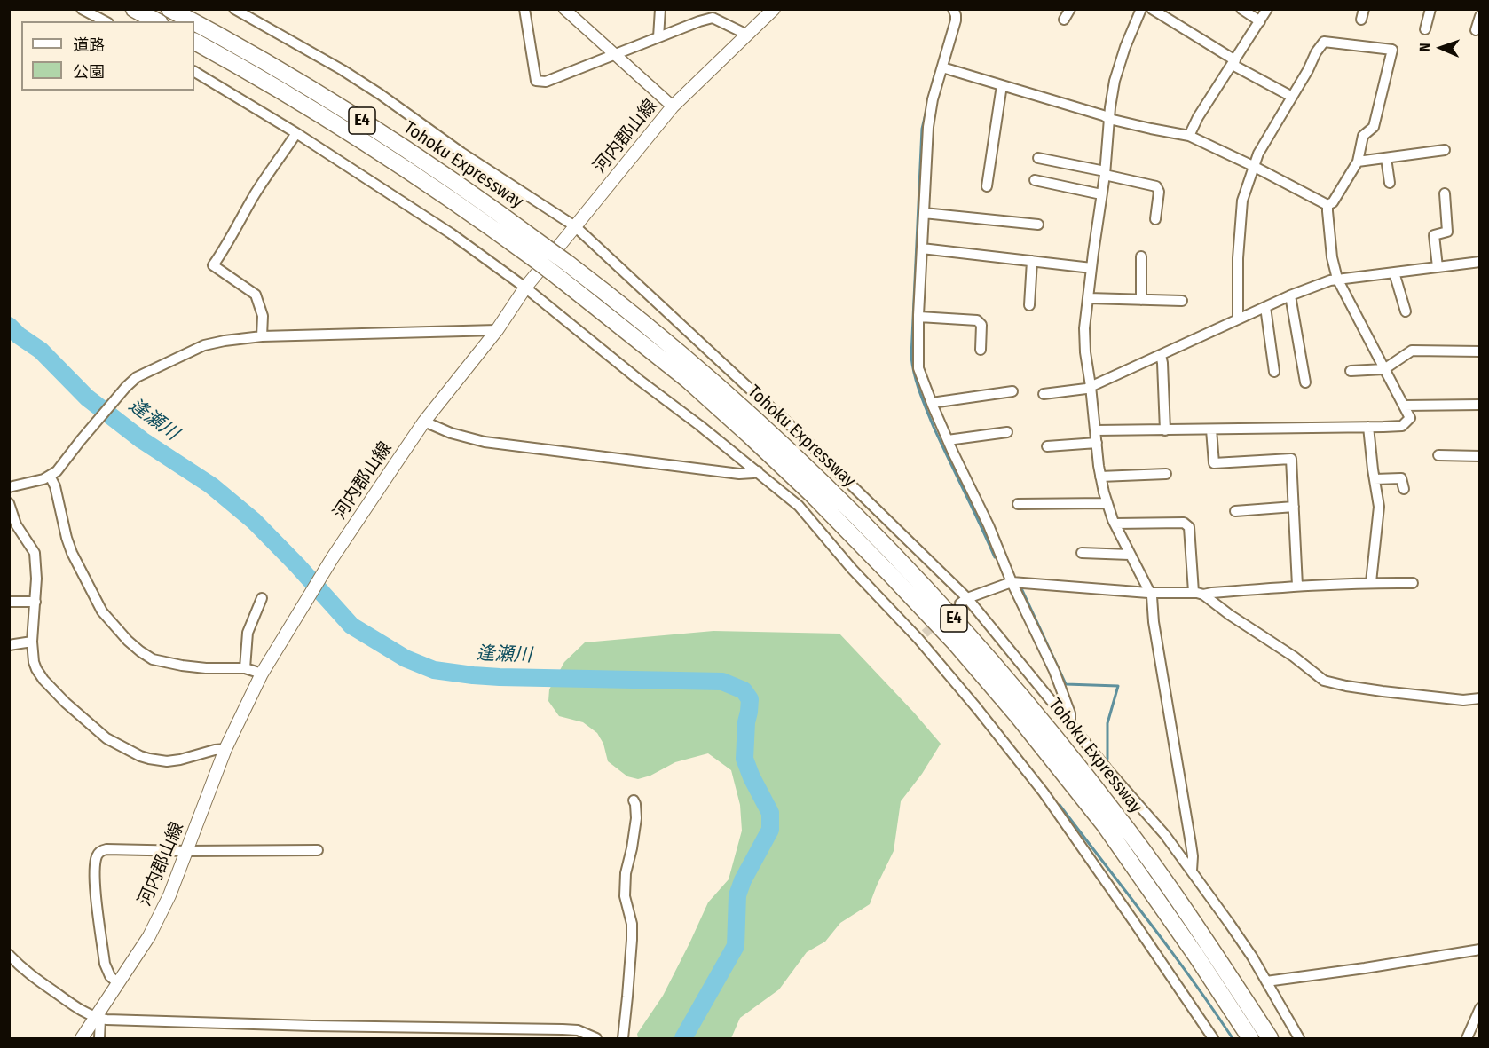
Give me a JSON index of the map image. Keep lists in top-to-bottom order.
{
  "streets": {
    "highway": ["E4", "Tohoku Expressway"],
    "main road": ["河内郡山線"]
  },
  "water": ["逢瀬川"],
  "legend": ["道路", "公園"],
  "north": "left"
}
